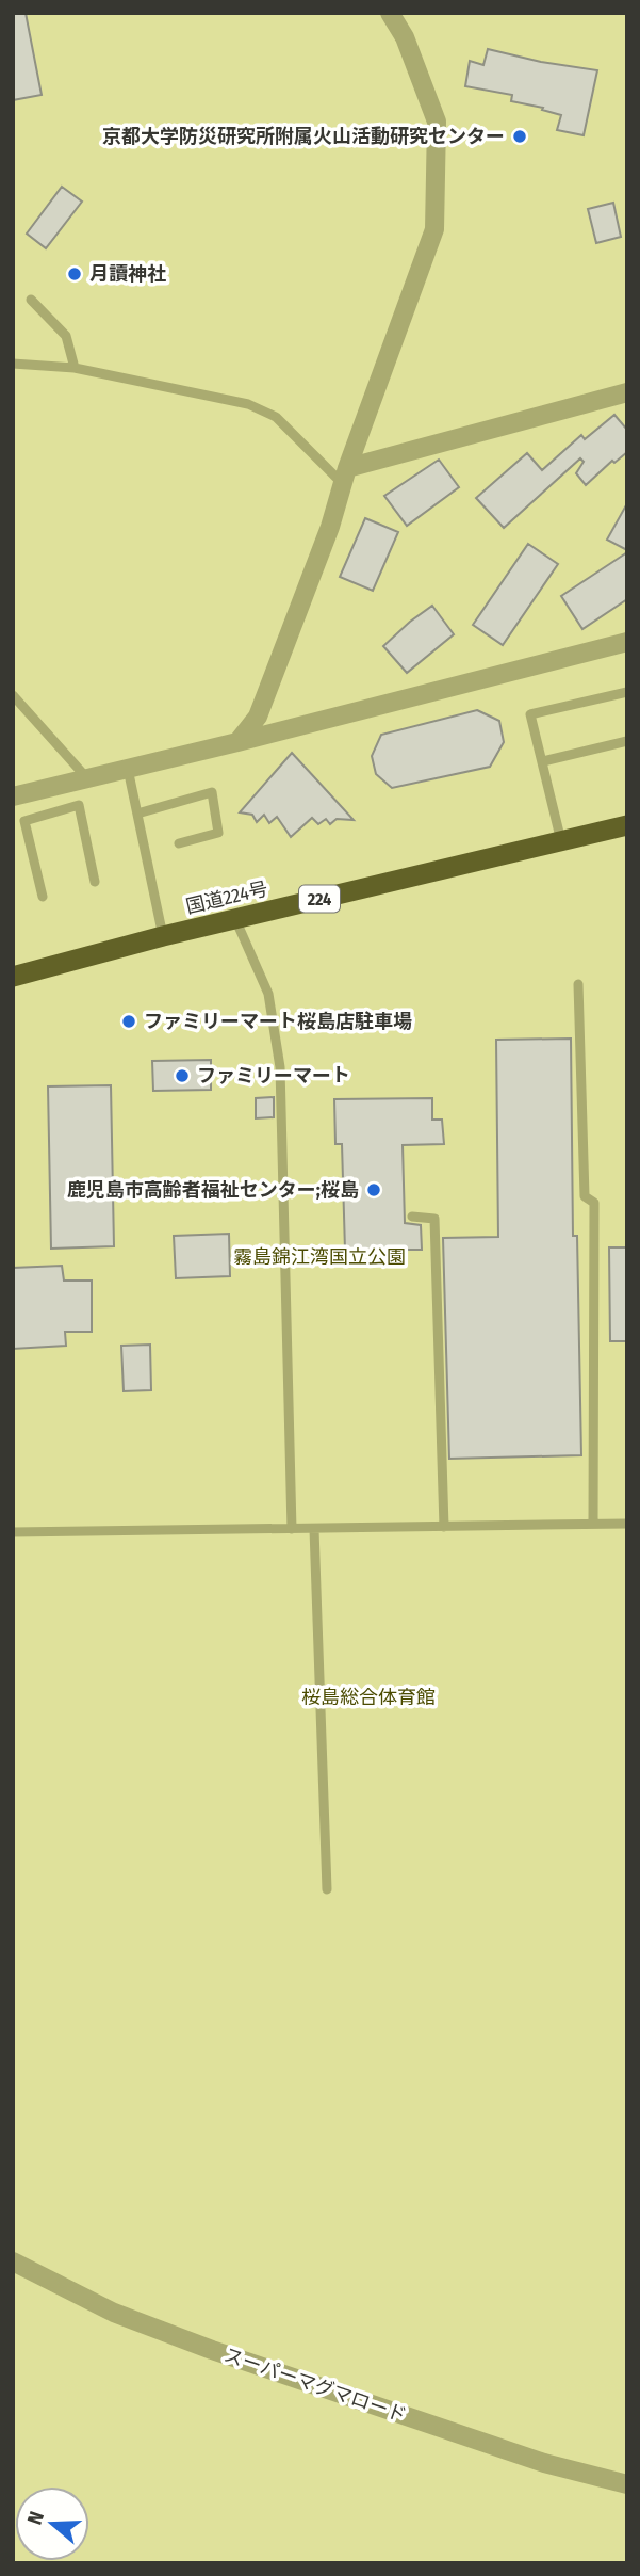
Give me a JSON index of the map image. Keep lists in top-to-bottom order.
{
  "streets": {
    "highway": ["国道224号", "224"],
    "street": ["スーパーマグマロード"]
  },
  "parks": ["霧島錦江湾国立公園", "桜島総合体育館"],
  "places": [
    "京都大学防災研究所附属火山活動研究センター",
    "月讀神社",
    "ファミリーマート桜島店駐車場",
    "ファミリーマート",
    "鹿児島市高齢者福祉センター;桜島"
  ],
  "north": "left"
}
